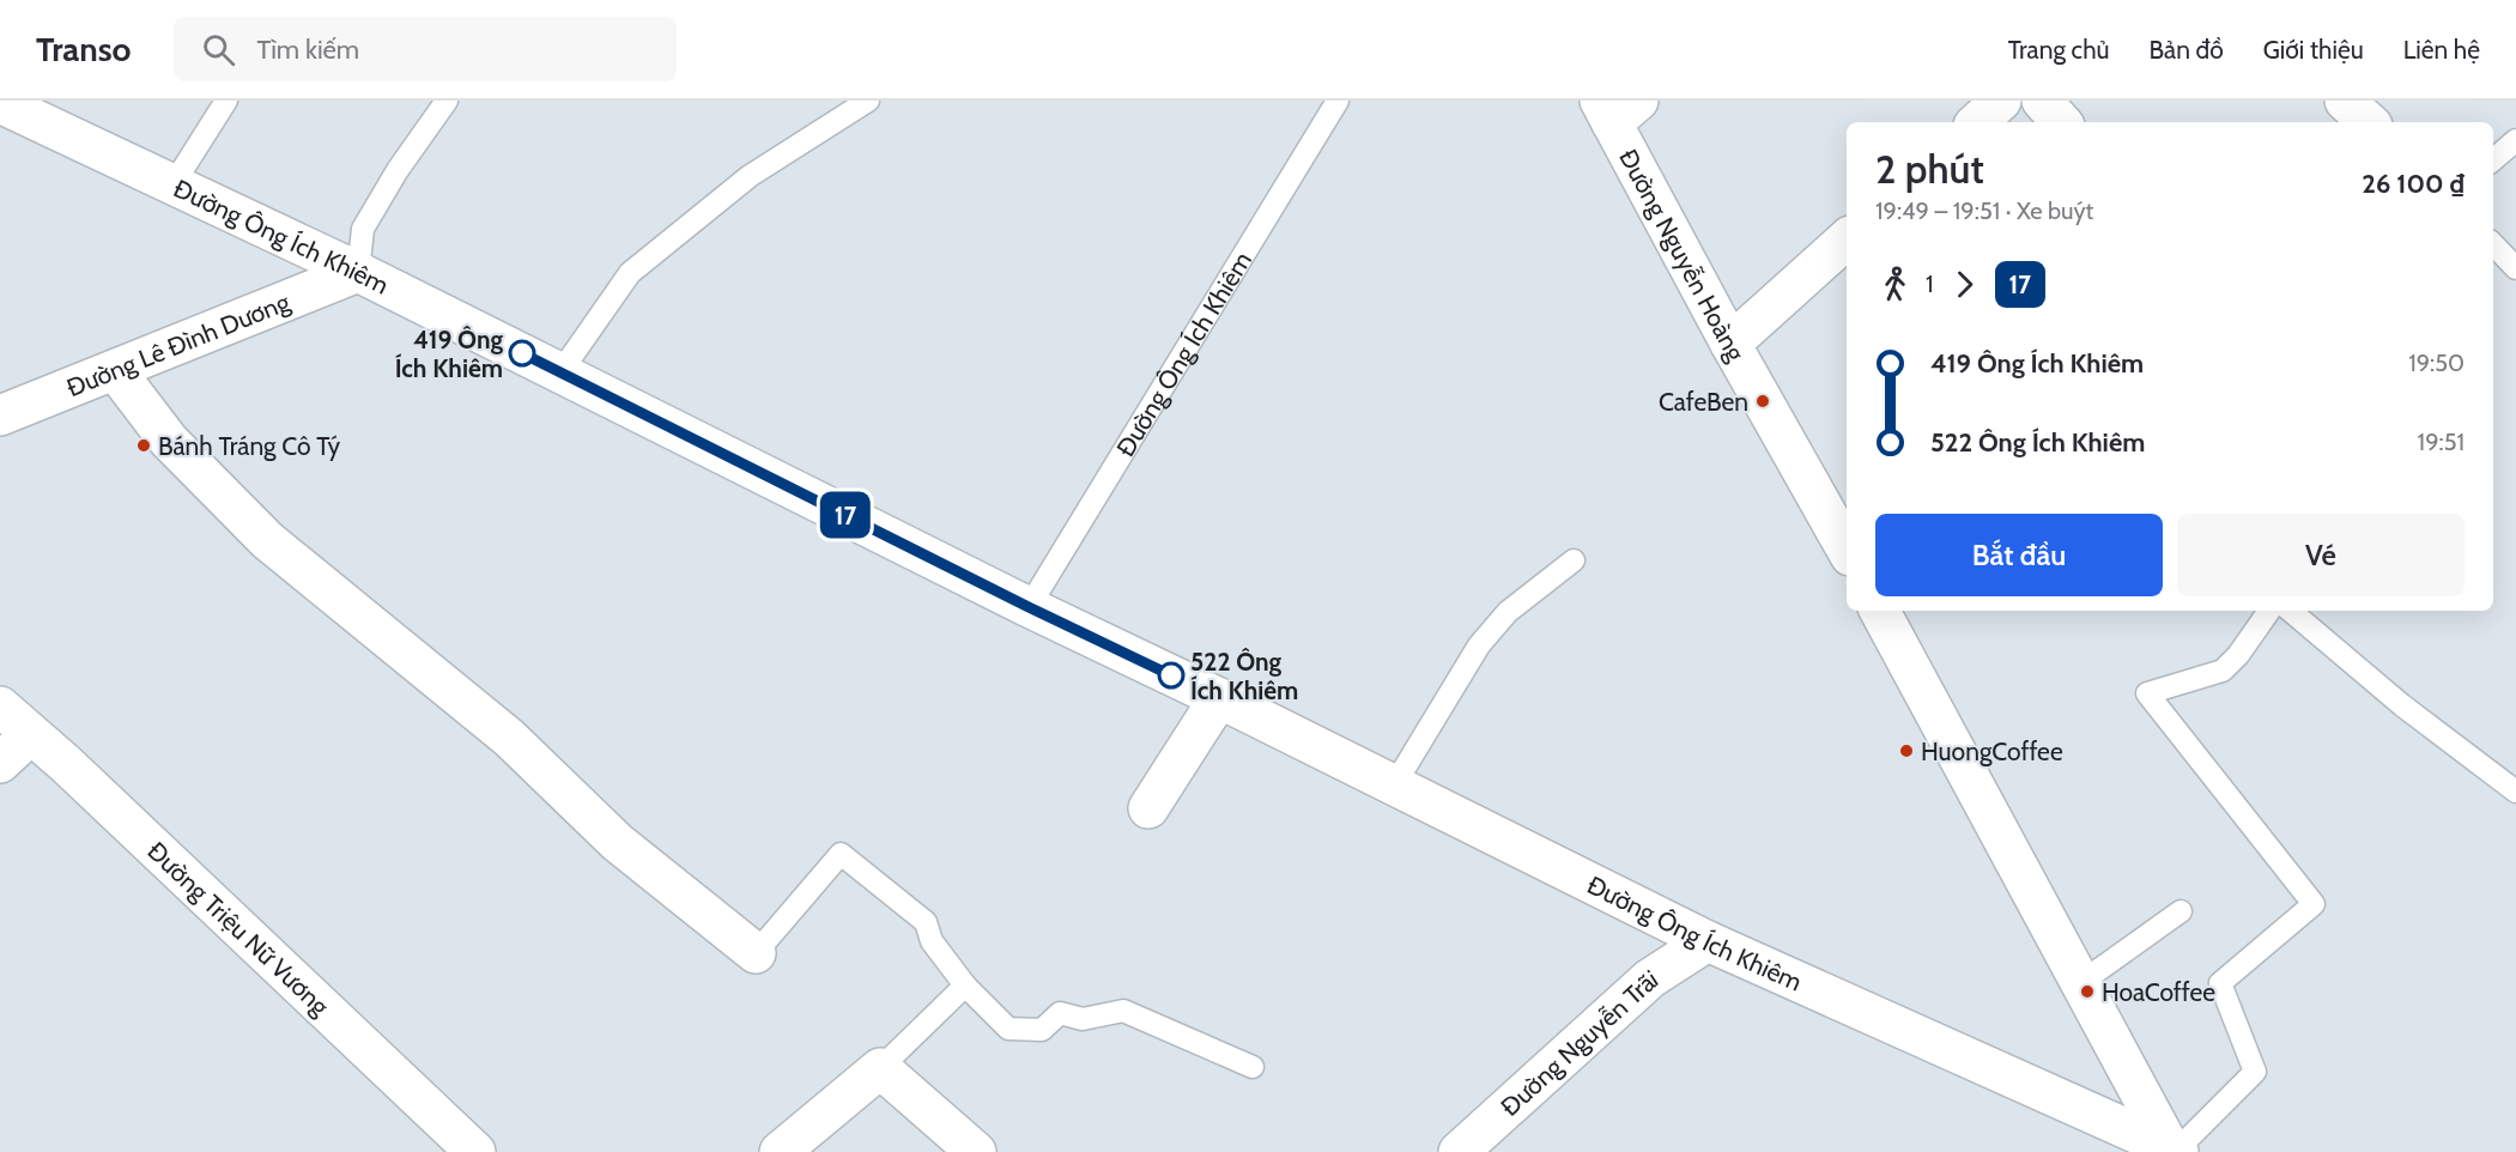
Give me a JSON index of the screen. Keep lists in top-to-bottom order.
{
  "streets": {
    "street": [
      "Đường Ông Ích Khiêm",
      "Đường Nguyễn Hoàng",
      "Đường Lê Đình Dương",
      "Đường Triệu Nữ Vương",
      "Đường Nguyễn Trãi"
    ]
  },
  "crossings": [
    ["Đường Ông Ích Khiêm", "Đường Lê Đình Dương"],
    ["Đường Ông Ích Khiêm", "Đường Nguyễn Trãi"]
  ],
  "places": [
    "419 Ông Ích Khiêm",
    "CafeBen",
    "Bánh Tráng Cô Tý",
    "522 Ông Ích Khiêm",
    "HuongCoffee",
    "HoaCoffee"
  ],
  "lines": ["bus line 17"],
  "page": {
    "header": "Transo",
    "search": "Tìm kiếm",
    "nav": [
      "Trang chủ",
      "Bản đồ",
      "Giới thiệu",
      "Liên hệ"
    ],
    "on_map": "17",
    "heading": ["2 phút", "19:49 – 19:51 · Xe buýt", "26 100 ₫"],
    "legs": ["1", "17"],
    "list": [
      {
        "name": "419 Ông Ích Khiêm",
        "value": "19:50"
      },
      {
        "name": "522 Ông Ích Khiêm",
        "value": "19:51"
      }
    ],
    "buttons": ["Bắt đầu", "Vé"]
  }
}
